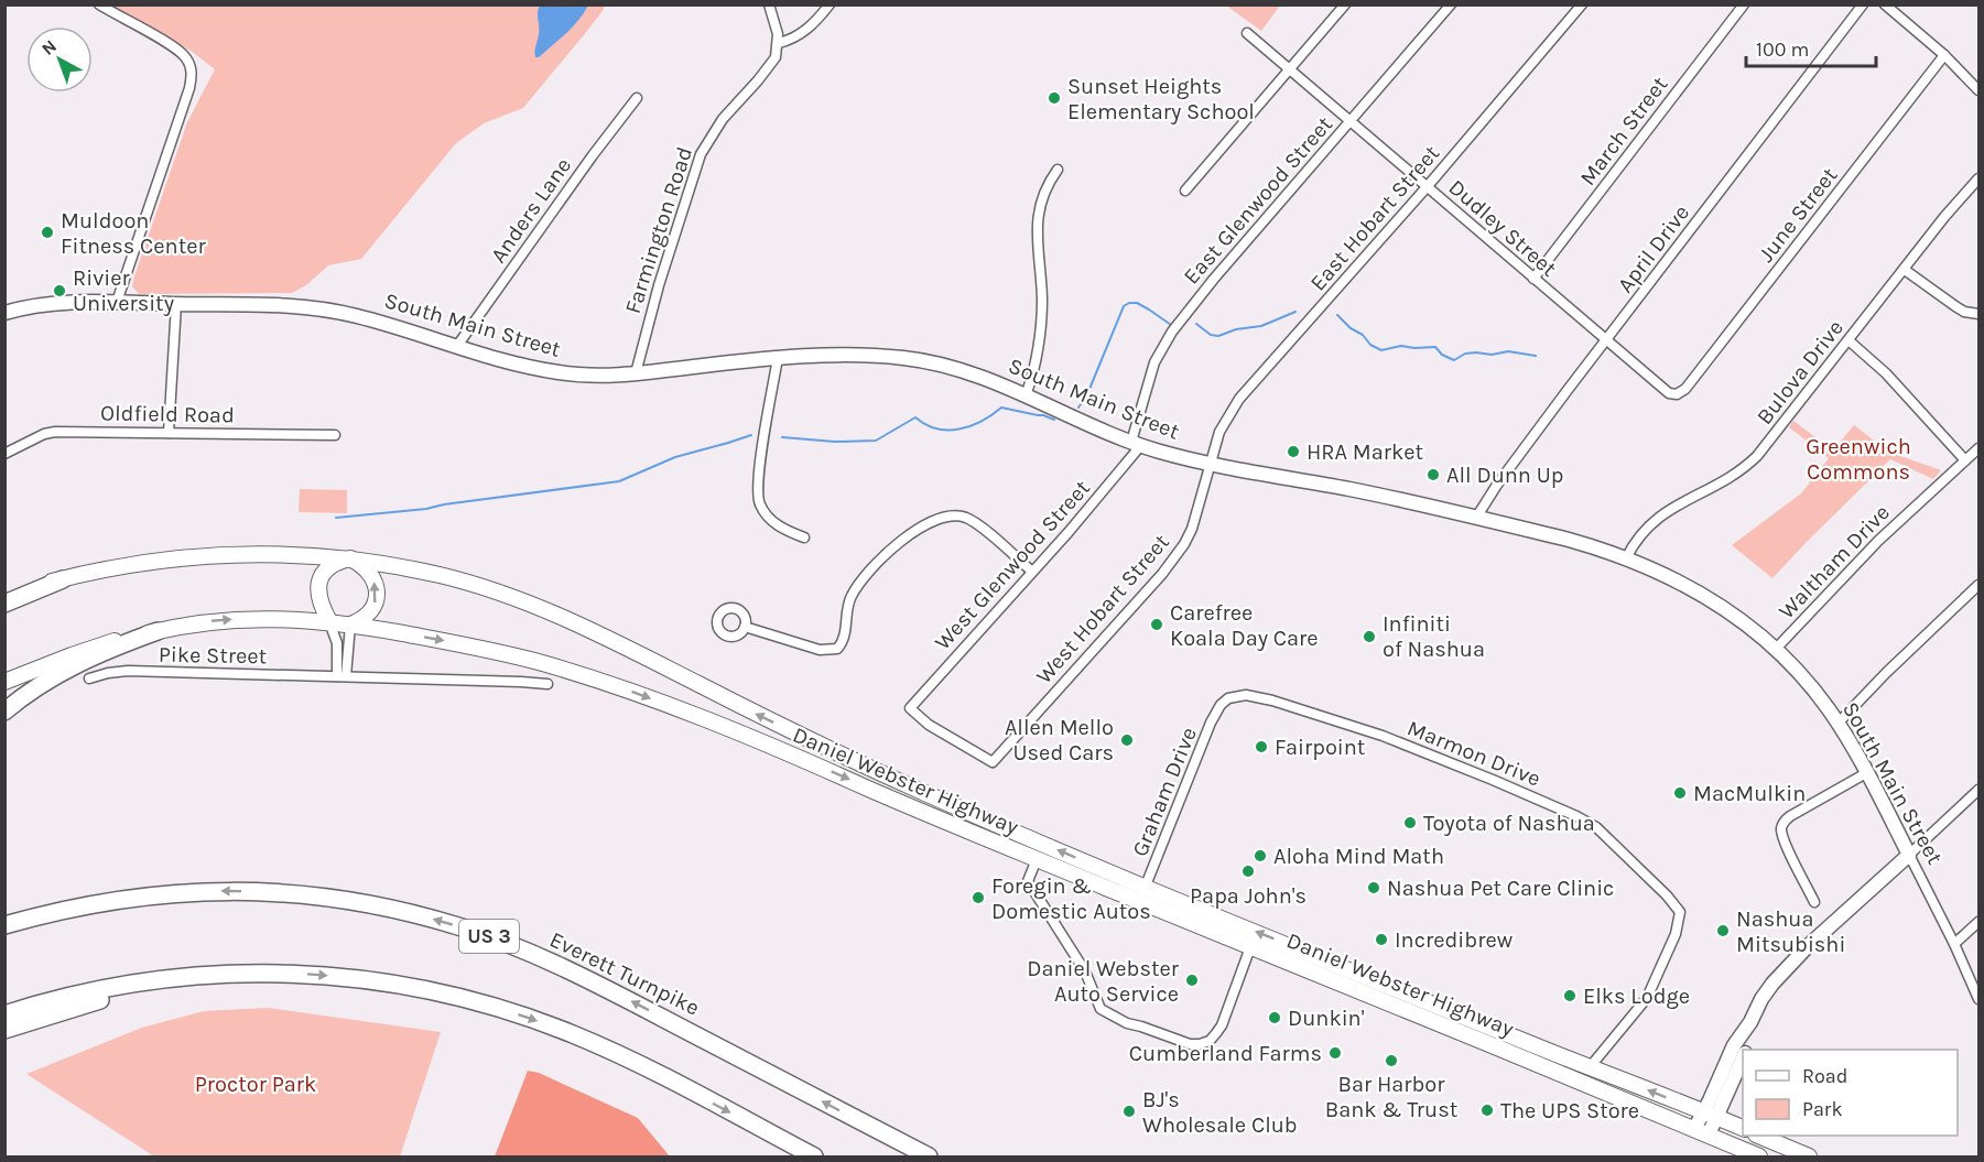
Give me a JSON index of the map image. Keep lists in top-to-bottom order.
{
  "streets": {
    "highway": ["US 3", "Everett Turnpike"],
    "main road": ["Daniel Webster Highway"],
    "street": [
      "March Street",
      "East Glenwood Street",
      "Anders Lane",
      "June Street",
      "East Hobart Street",
      "Dudley Street",
      "Farmington Road",
      "April Drive",
      "South Main Street",
      "Bulova Drive",
      "Oldfield Road",
      "Waltham Drive",
      "West Glenwood Street",
      "West Hobart Street",
      "Pike Street",
      "Marmon Drive",
      "Graham Drive"
    ]
  },
  "crossings": [
    ["March Street", "Dudley Street"],
    ["East Glenwood Street", "Dudley Street"],
    ["East Glenwood Street", "South Main Street"],
    ["East Glenwood Street", "West Glenwood Street"],
    ["Anders Lane", "South Main Street"],
    ["June Street", "Dudley Street"],
    ["East Hobart Street", "Dudley Street"],
    ["East Hobart Street", "South Main Street"],
    ["East Hobart Street", "West Hobart Street"],
    ["Dudley Street", "April Drive"],
    ["Farmington Road", "South Main Street"],
    ["April Drive", "South Main Street"],
    ["South Main Street", "Bulova Drive"],
    ["South Main Street", "Waltham Drive"],
    ["South Main Street", "West Glenwood Street"],
    ["South Main Street", "West Hobart Street"],
    ["West Glenwood Street", "West Hobart Street"],
    ["Marmon Drive", "Daniel Webster Highway"],
    ["Marmon Drive", "Graham Drive"],
    ["Daniel Webster Highway", "Graham Drive"]
  ],
  "parks": ["Greenwich Commons", "Proctor Park"],
  "places": [
    "Sunset Heights Elementary School",
    "Muldoon Fitness Center",
    "Rivier University",
    "HRA Market",
    "All Dunn Up",
    "Carefree Koala Day Care",
    "Infiniti of Nashua",
    "Allen Mello Used Cars",
    "Fairpoint",
    "MacMulkin",
    "Toyota of Nashua",
    "Aloha Mind Math",
    "Papa John's",
    "Nashua Pet Care Clinic",
    "Foregin & Domestic Autos",
    "Nashua Mitsubishi",
    "Incredibrew",
    "Daniel Webster Auto Service",
    "Elks Lodge",
    "Dunkin'",
    "Cumberland Farms",
    "Bar Harbor Bank & Trust",
    "The UPS Store",
    "BJ's Wholesale Club"
  ],
  "legend": ["Road", "Park"],
  "scale_bar": "100 m",
  "north": "top left"
}
